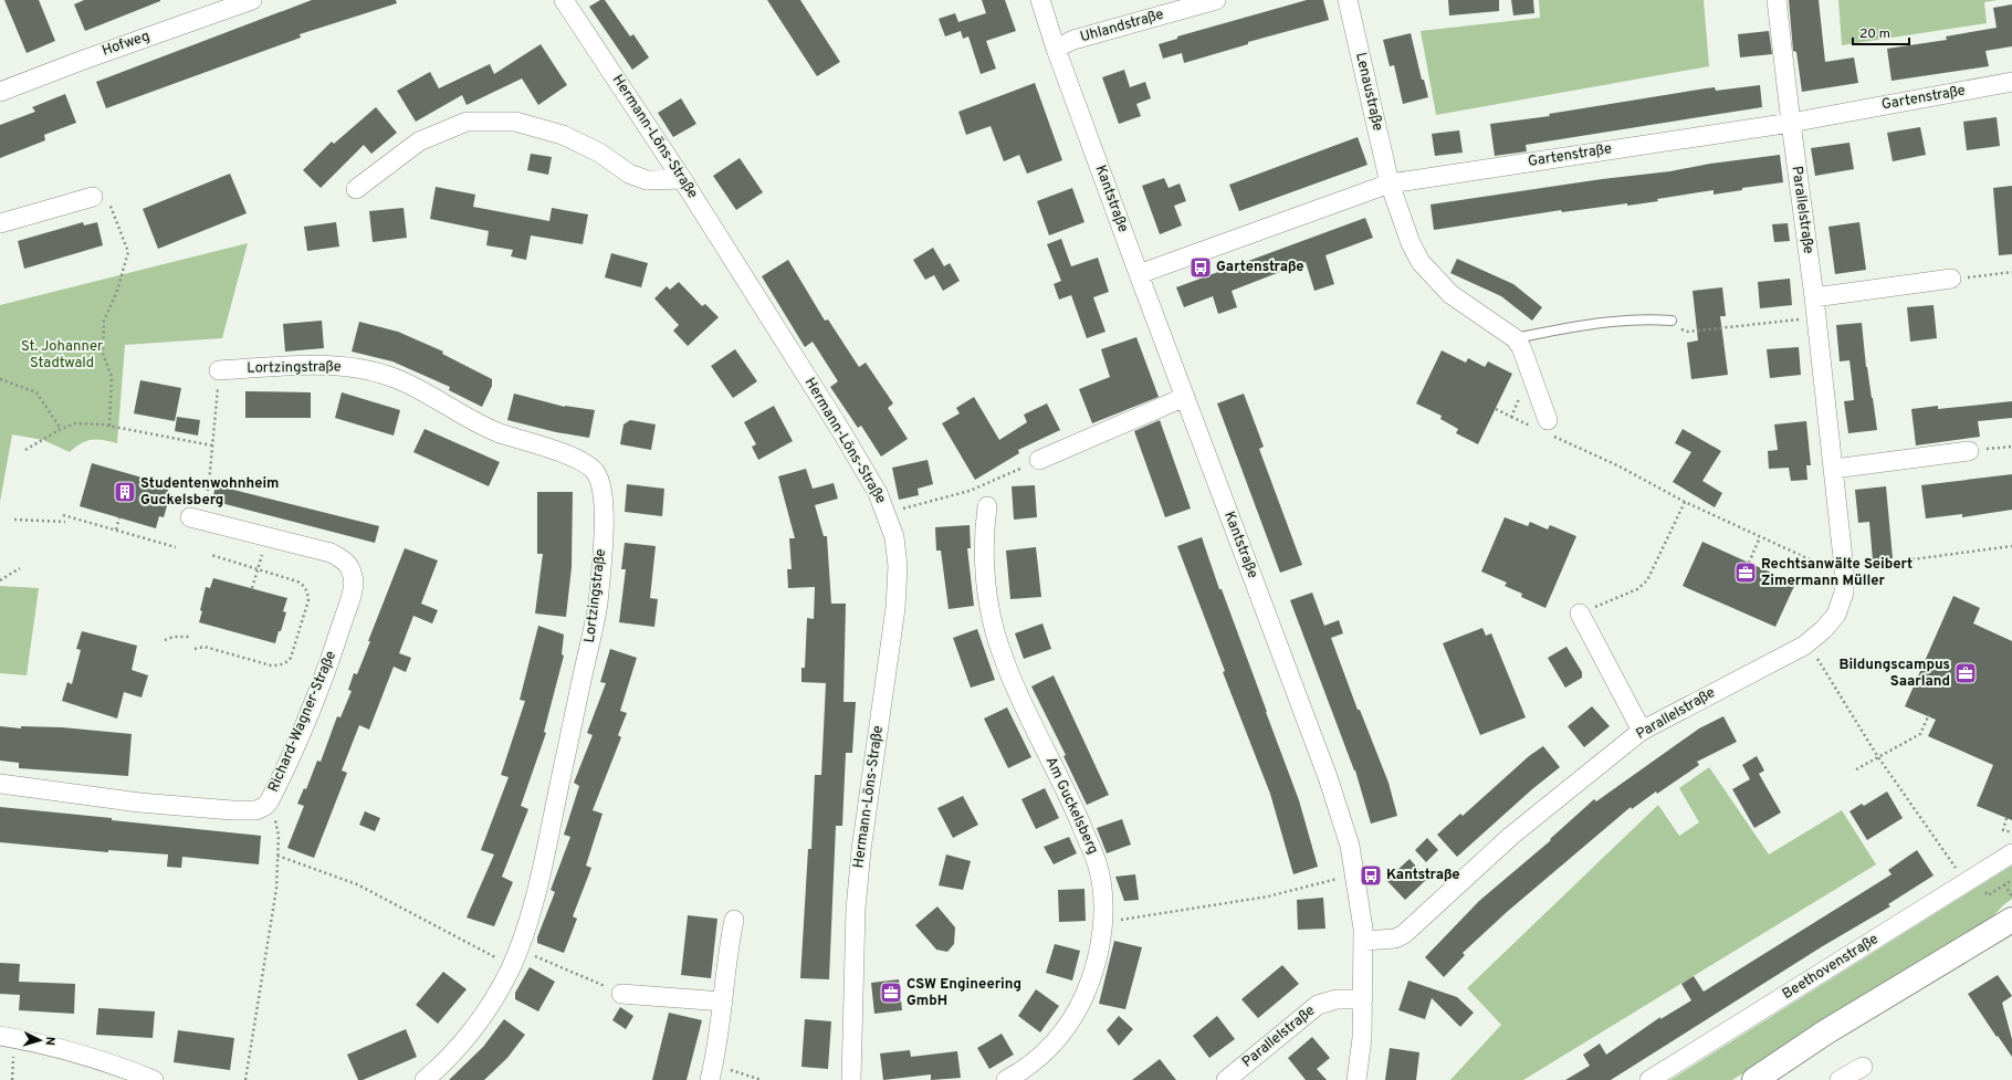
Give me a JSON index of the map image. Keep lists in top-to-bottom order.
{
  "streets": {
    "street": [
      "Uhlandstraße",
      "Hofweg",
      "Lenaustraße",
      "Gartenstraße",
      "Hermann-Löns-Straße",
      "Kantstraße",
      "Parallelstraße",
      "Lortzingstraße",
      "Richard-Wagner-Straße",
      "Am Guckelsberg",
      "Beethovenstraße"
    ]
  },
  "crossings": [
    ["Uhlandstraße", "Kantstraße"],
    ["Lenaustraße", "Gartenstraße"],
    ["Gartenstraße", "Kantstraße"],
    ["Gartenstraße", "Parallelstraße"],
    ["Kantstraße", "Parallelstraße"]
  ],
  "parks": ["St. Johanner Stadtwald"],
  "places": {
    "bus stop": ["Gartenstraße", "Kantstraße"],
    "building": ["Studentenwohnheim Guckelsberg"],
    "office": ["Rechtsanwälte Seibert Zimermann Müller", "Bildungscampus Saarland", "CSW Engineering GmbH"]
  },
  "scale_bar": "20 m",
  "north": "right"
}
